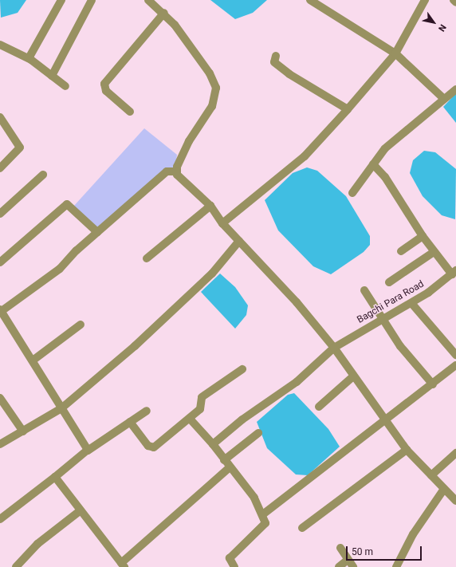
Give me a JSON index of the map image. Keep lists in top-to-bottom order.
{
  "streets": {
    "street": ["Bagchi Para Road"]
  },
  "scale_bar": "50 m",
  "north": "bottom right"
}
